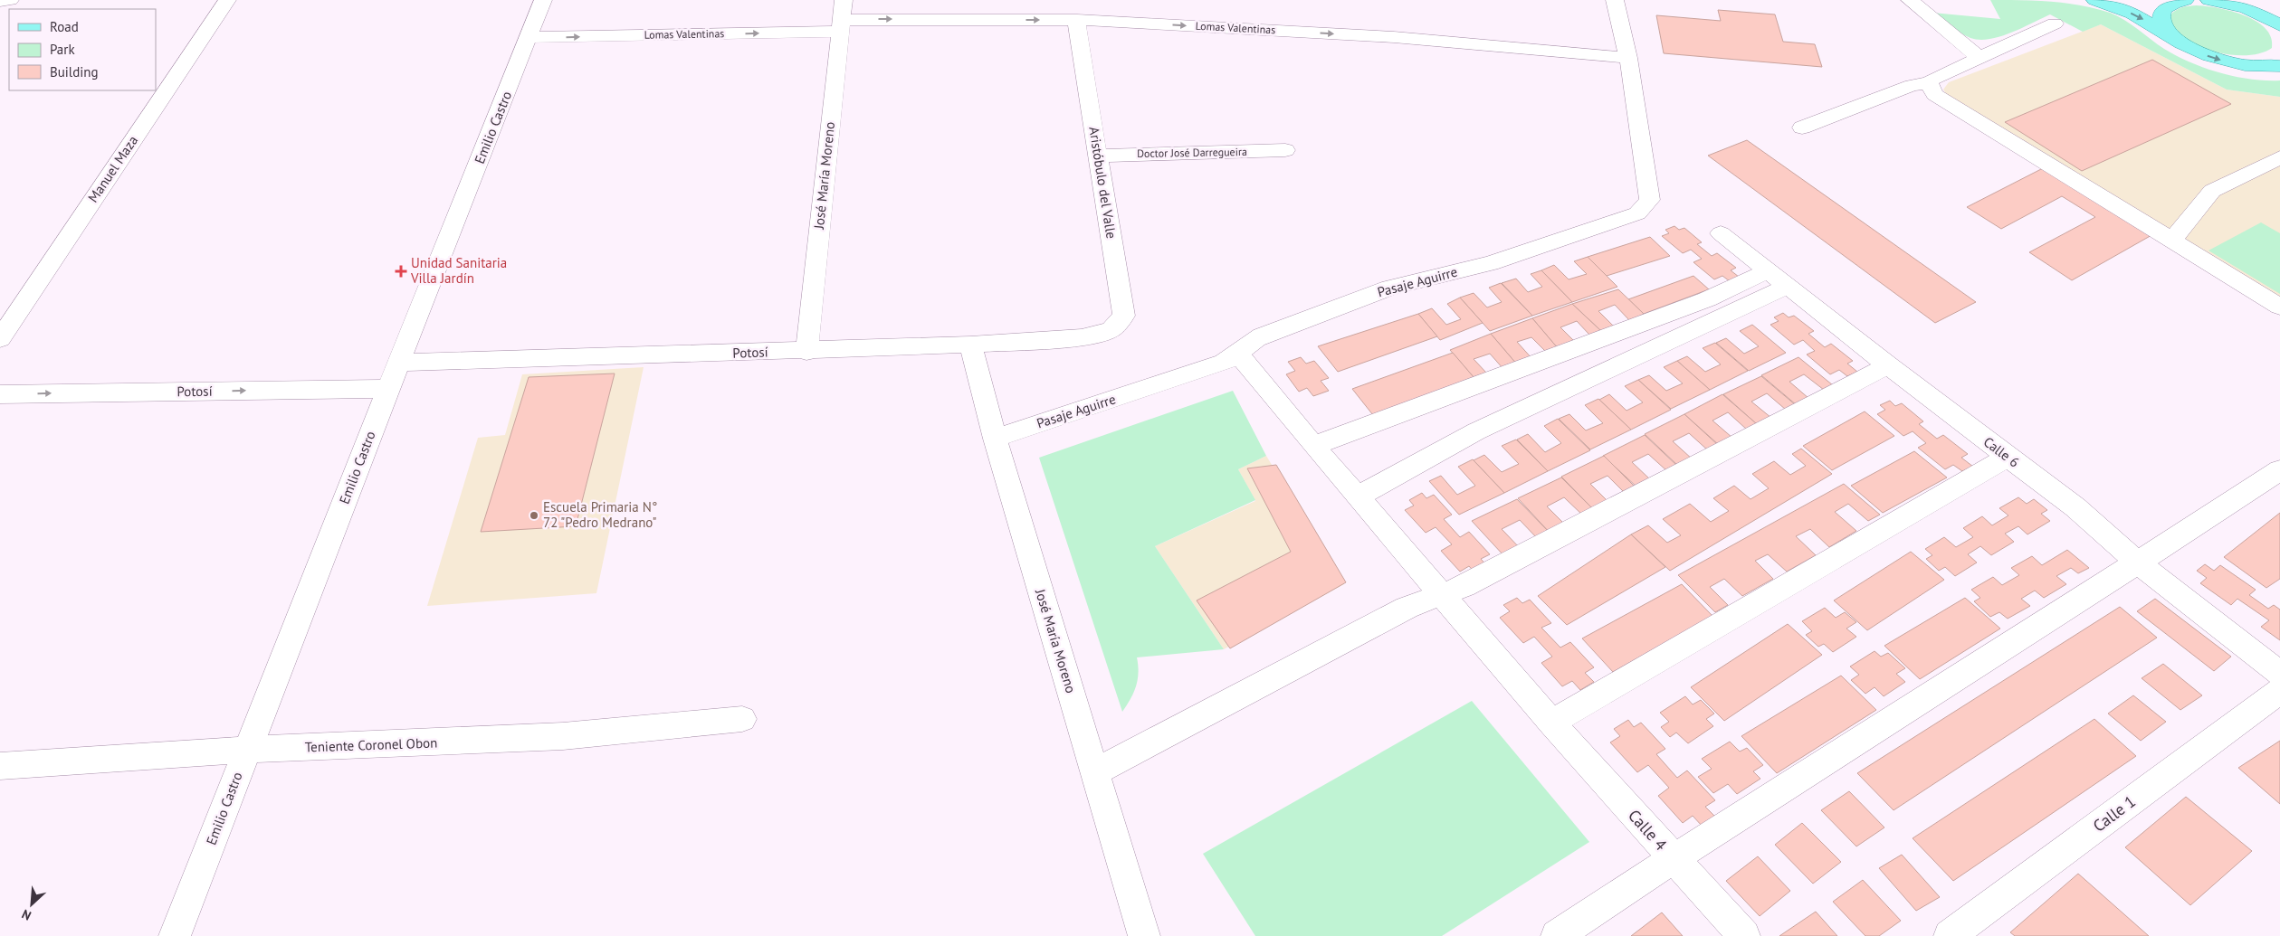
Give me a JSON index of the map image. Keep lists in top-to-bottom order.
{
  "streets": {
    "street": [
      "Lomas Valentinas",
      "Emilio Castro",
      "Doctor José Darregueira",
      "Manuel Maza",
      "José María Moreno",
      "Aristóbulo del Valle",
      "Pasaje Aguirre",
      "Potosí",
      "Calle 6",
      "Teniente Coronel Obon",
      "Calle 1",
      "Calle 4"
    ]
  },
  "crossings": [
    ["Lomas Valentinas", "Emilio Castro"],
    ["Lomas Valentinas", "José María Moreno"],
    ["Lomas Valentinas", "Aristóbulo del Valle"],
    ["Lomas Valentinas", "Pasaje Aguirre"],
    ["Emilio Castro", "Potosí"],
    ["Emilio Castro", "Teniente Coronel Obon"],
    ["Doctor José Darregueira", "Aristóbulo del Valle"],
    ["José María Moreno", "Pasaje Aguirre"],
    ["José María Moreno", "Potosí"],
    ["Aristóbulo del Valle", "Potosí"],
    ["Pasaje Aguirre", "Calle 4"]
  ],
  "one_way": ["Lomas Valentinas", "Potosí"],
  "places": {
    "health": ["Unidad Sanitaria Villa Jardín"],
    "other": ["Escuela Primaria N° 72 \"Pedro Medrano\""]
  },
  "legend": ["Road", "Park", "Building"],
  "north": "bottom left"
}
